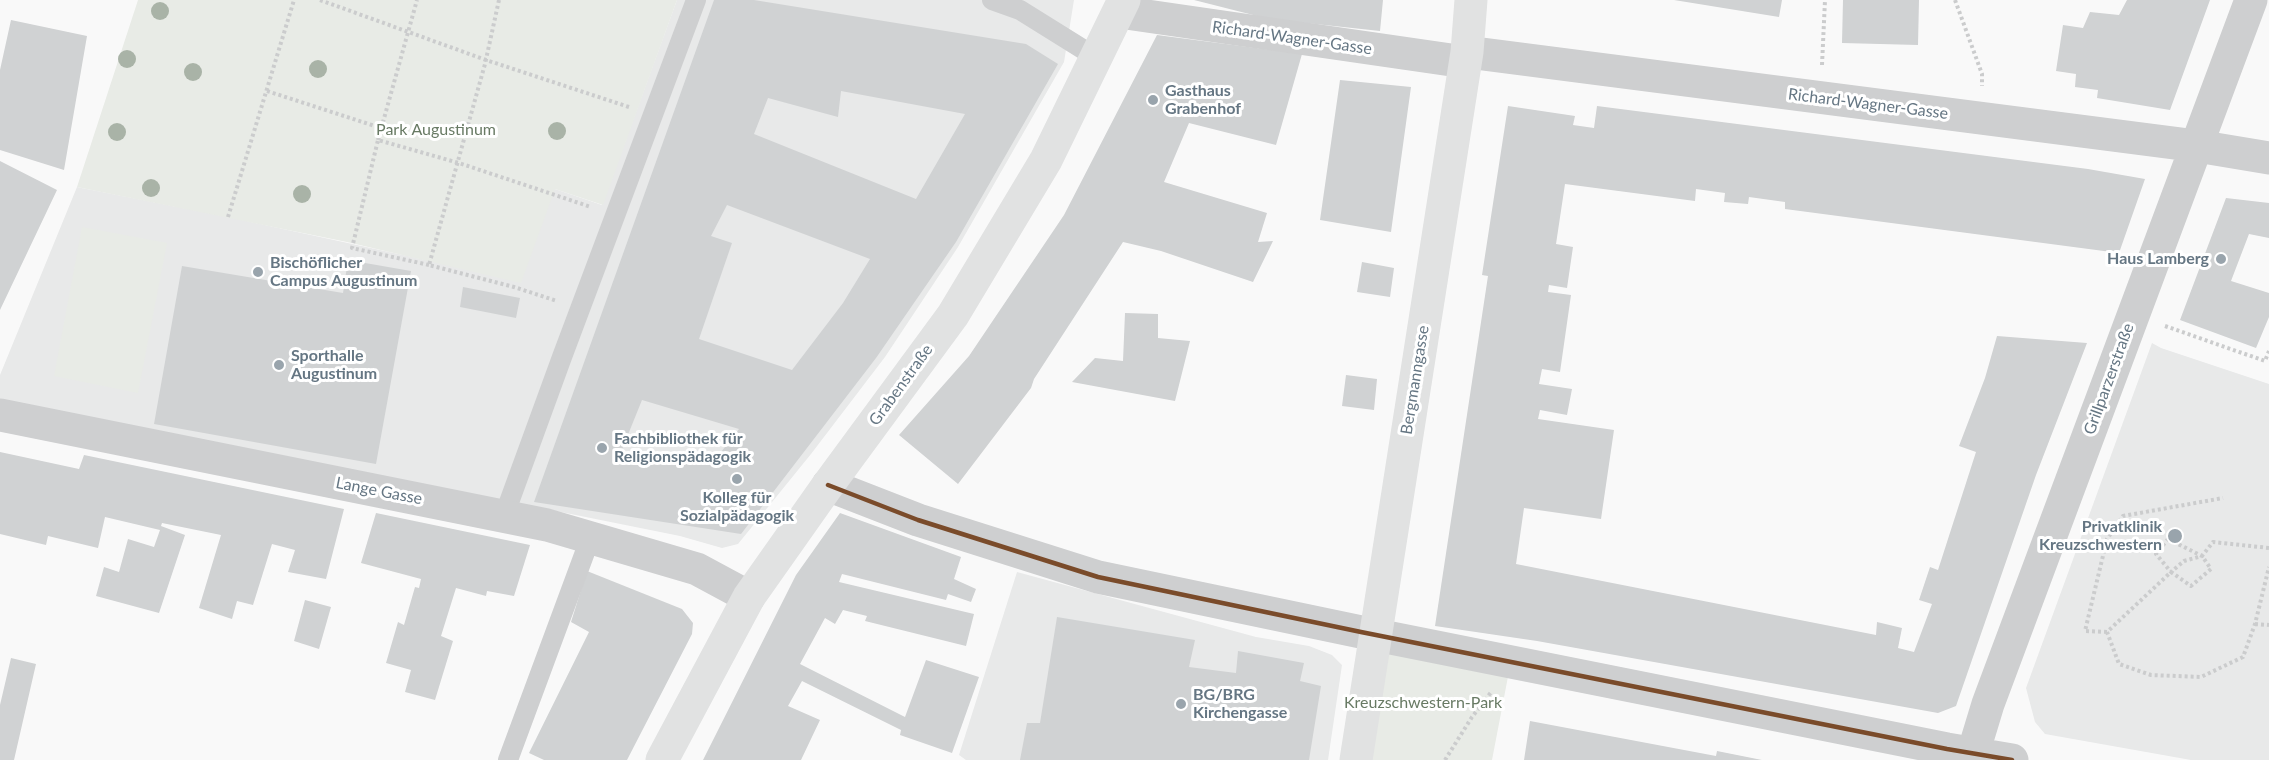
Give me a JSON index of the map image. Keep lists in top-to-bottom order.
{
  "streets": {
    "main road": ["Bergmanngasse", "Grabenstraße"],
    "street": ["Richard-Wagner-Gasse", "Grillparzerstraße", "Lange Gasse"]
  },
  "crossings": [
    ["Richard-Wagner-Gasse", "Grillparzerstraße"],
    ["Richard-Wagner-Gasse", "Bergmanngasse"],
    ["Richard-Wagner-Gasse", "Grabenstraße"],
    ["Grabenstraße", "Lange Gasse"]
  ],
  "parks": ["Park Augustinum", "Kreuzschwestern-Park"],
  "places": [
    "Gasthaus Grabenhof",
    "Haus Lamberg",
    "Bischöflicher Campus Augustinum",
    "Sporthalle Augustinum",
    "Fachbibliothek für Religionspädagogik",
    "Kolleg für Sozialpädagogik",
    "Privatklinik Kreuzschwestern",
    "BG/BRG Kirchengasse"
  ]
}
